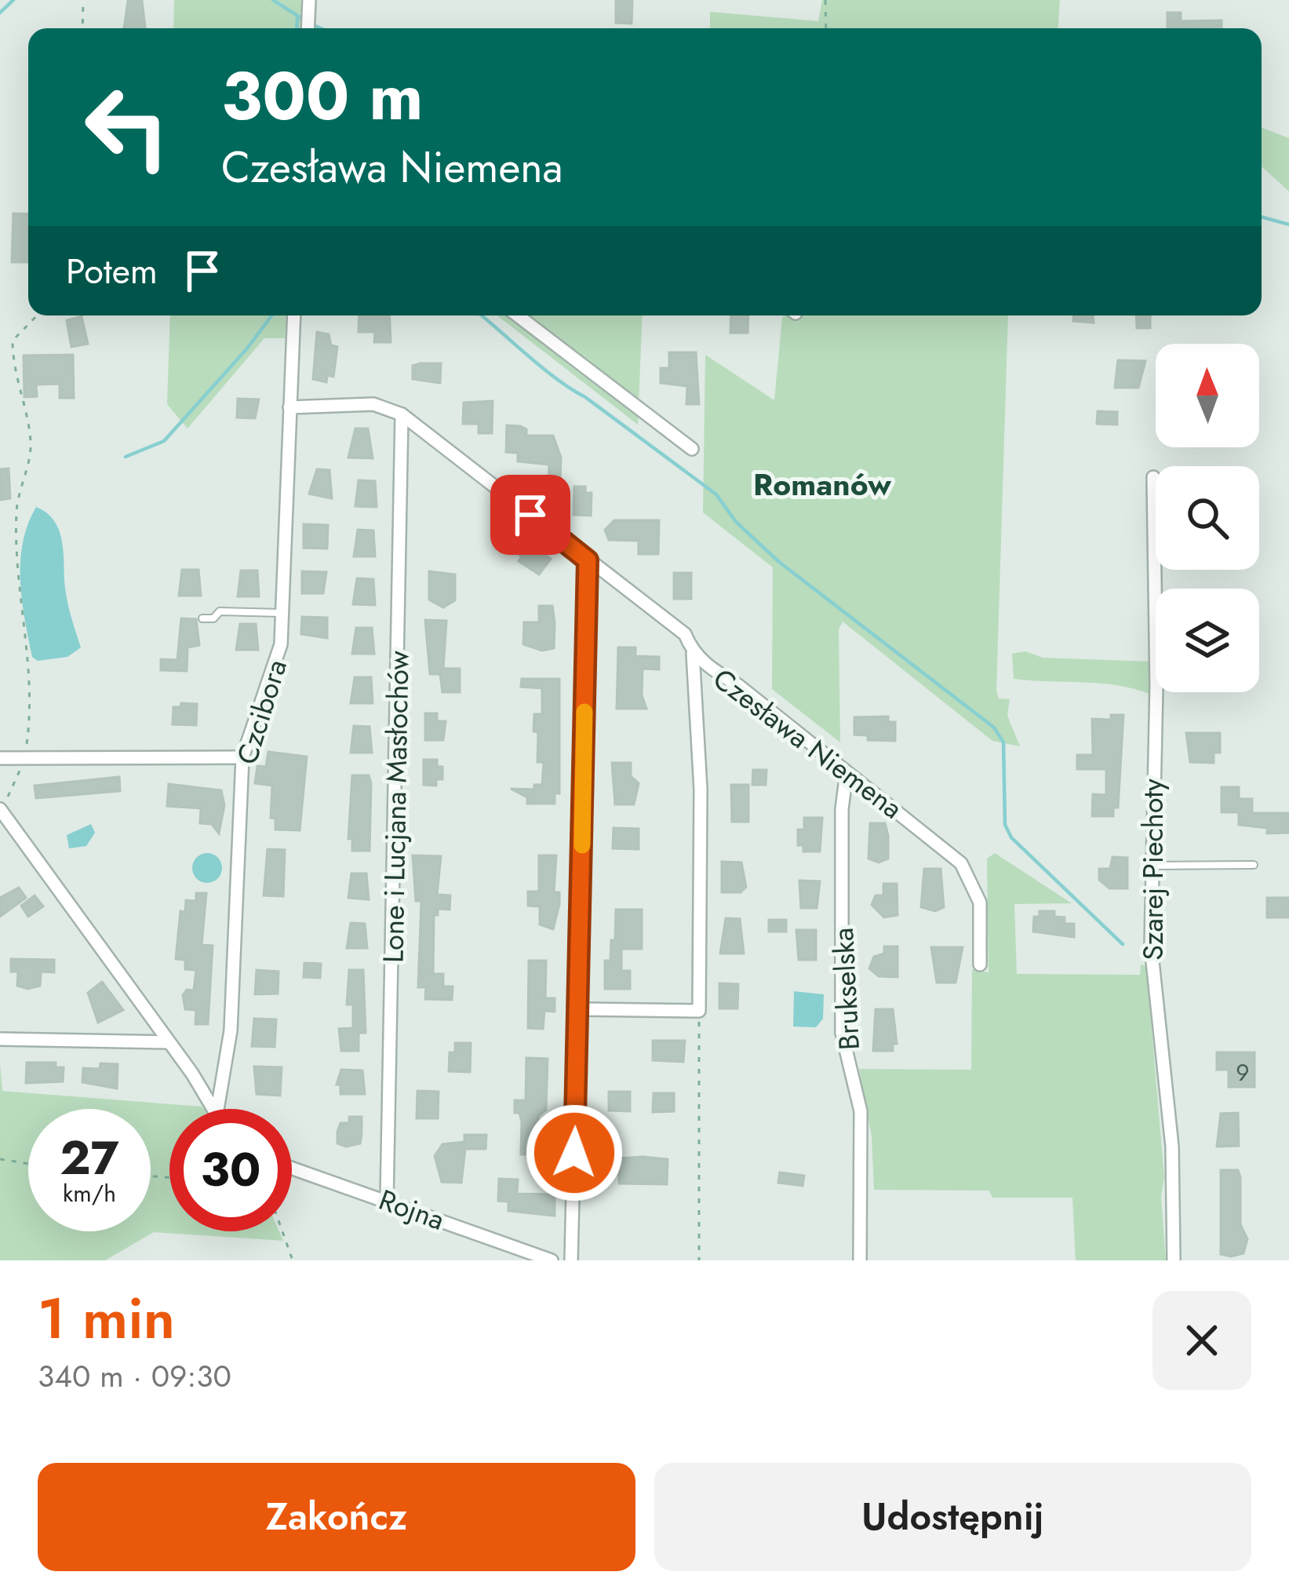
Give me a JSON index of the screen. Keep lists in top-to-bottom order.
{
  "streets": {
    "street": [
      "Czcibora",
      "Czesława Niemena",
      "Lone i Lucjana Masłochów",
      "Szarej Piechoty",
      "Brukselska",
      "Rojna"
    ]
  },
  "crossings": [
    ["Czcibora", "Czesława Niemena"],
    ["Czesława Niemena", "Lone i Lucjana Masłochów"],
    ["Czesława Niemena", "Brukselska"],
    ["Lone i Lucjana Masłochów", "Rojna"]
  ],
  "districts": ["Romanów"],
  "house_numbers": ["9"],
  "north": "top",
  "page": {
    "turn": ["300 m", "Czesława Niemena"],
    "then": "Potem",
    "speed": "27 km/h",
    "limit": "30",
    "heading": ["1 min", "340 m · 09:30"],
    "buttons": ["Zakończ", "Udostępnij"]
  }
}
